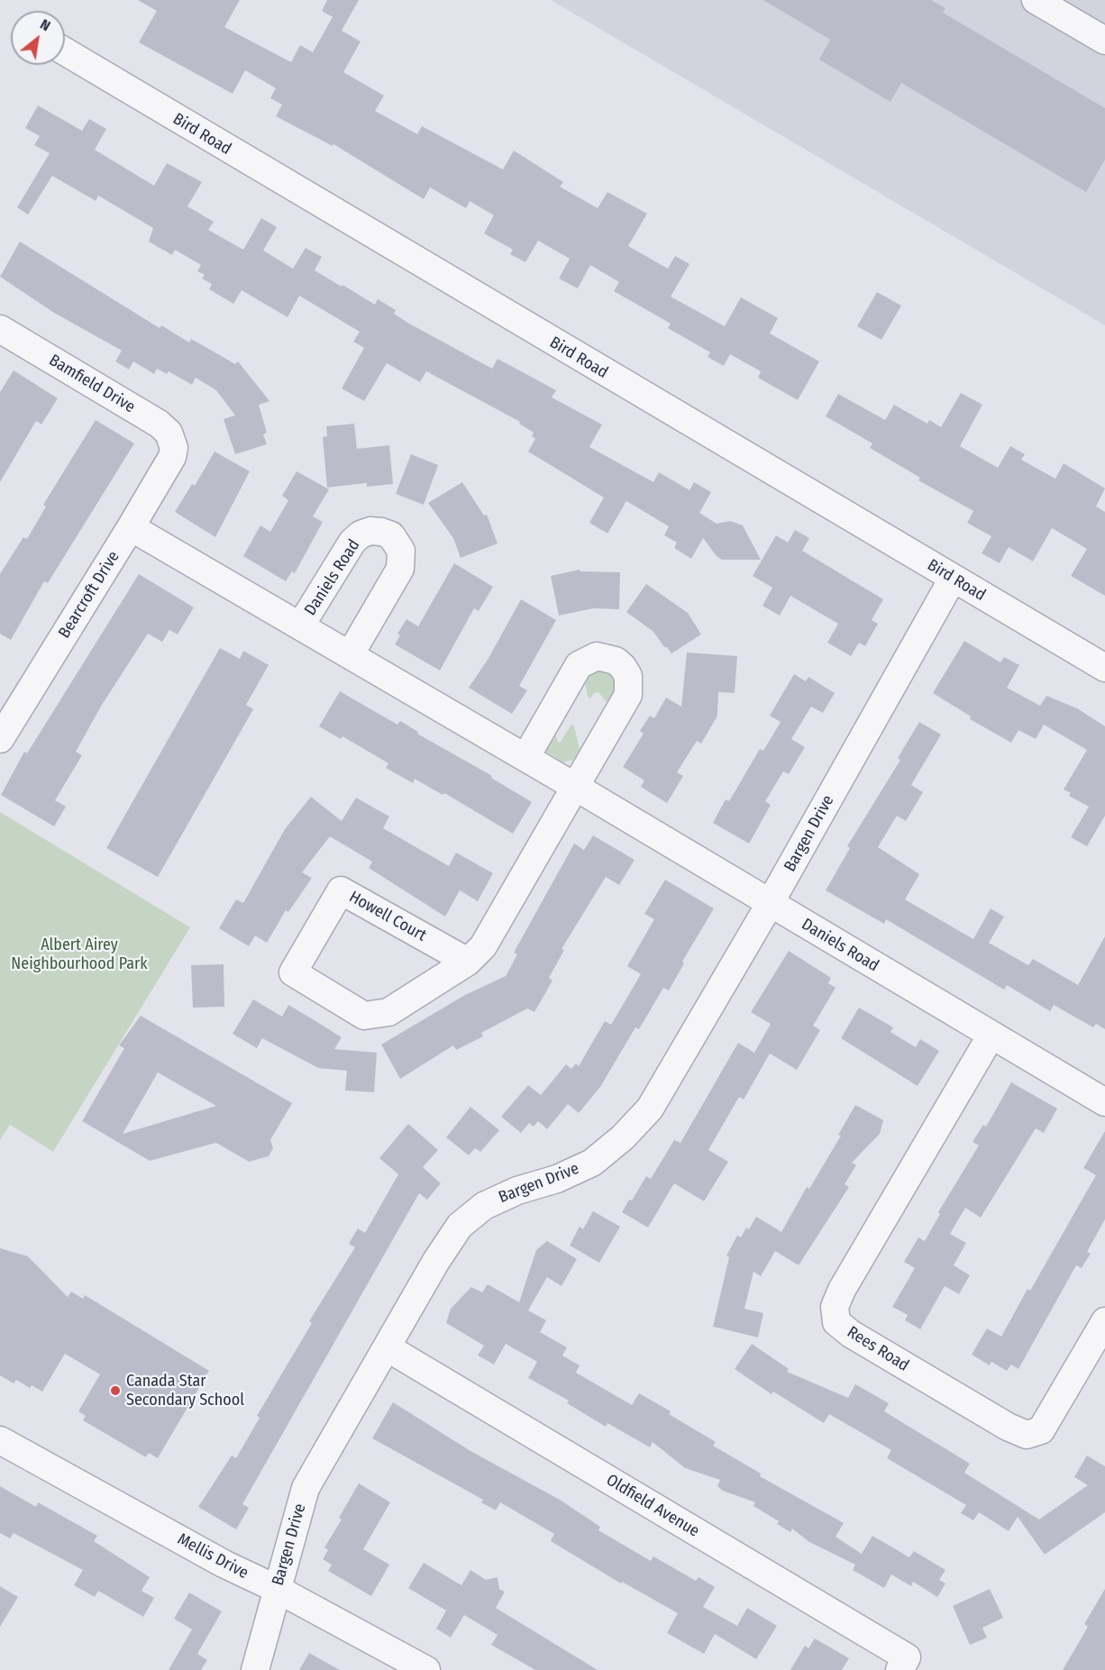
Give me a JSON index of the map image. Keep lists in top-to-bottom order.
{
  "streets": {
    "street": [
      "Bird Road",
      "Bamfield Drive",
      "Daniels Road",
      "Bearcroft Drive",
      "Bargen Drive",
      "Howell Court",
      "Rees Road",
      "Oldfield Avenue",
      "Mellis Drive"
    ]
  },
  "crossings": [
    ["Bird Road", "Bargen Drive"],
    ["Bamfield Drive", "Bearcroft Drive"],
    ["Daniels Road", "Bearcroft Drive"],
    ["Daniels Road", "Bargen Drive"],
    ["Daniels Road", "Howell Court"],
    ["Daniels Road", "Rees Road"],
    ["Bargen Drive", "Oldfield Avenue"],
    ["Bargen Drive", "Mellis Drive"]
  ],
  "parks": ["Albert Airey Neighbourhood Park"],
  "places": ["Canada Star Secondary School"],
  "north": "top right"
}
